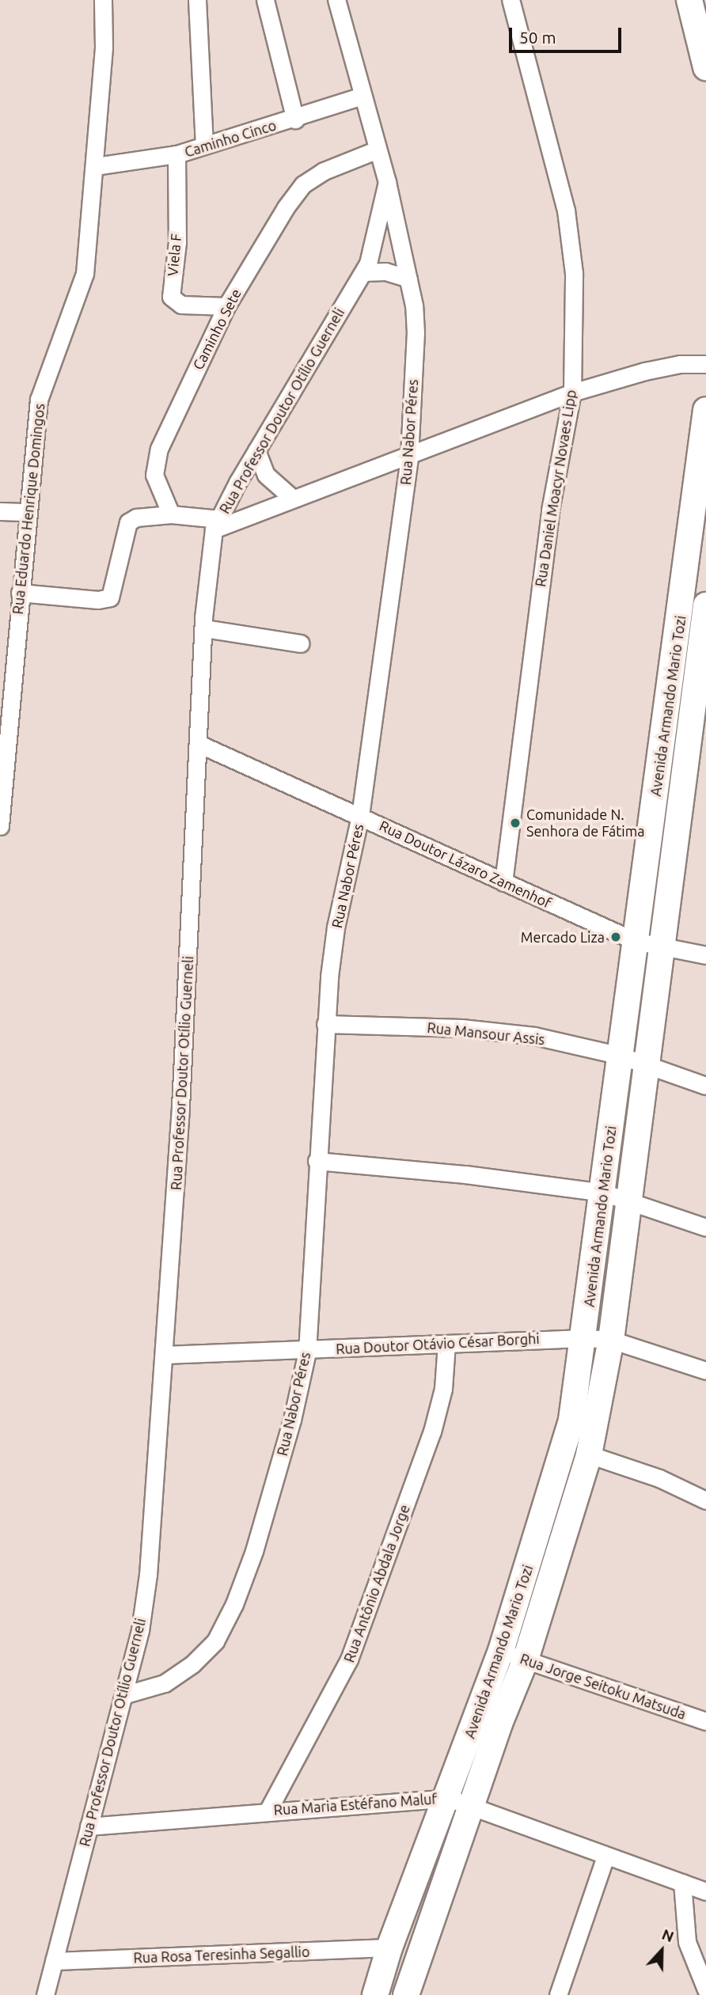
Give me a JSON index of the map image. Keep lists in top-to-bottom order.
{
  "streets": {
    "street": [
      "Caminho Cinco",
      "Viela F",
      "Caminho Sete",
      "Rua Professor Doutor Otílio Guerneli",
      "Rua Nabor Péres",
      "Rua Daniel Moacyr Novaes Lipp",
      "Rua Eduardo Henrique Domingos",
      "Avenida Armando Mario Tozi",
      "Rua Doutor Lázaro Zamenhof",
      "Rua Mansour Assis",
      "Rua Doutor Otávio César Borghi",
      "Rua Antônio Abdala Jorge",
      "Rua Jorge Seitoku Matsuda",
      "Rua Maria Estéfano Maluf",
      "Rua Rosa Teresinha Segallio"
    ]
  },
  "crossings": [
    ["Caminho Cinco", "Viela F"],
    ["Caminho Cinco", "Rua Nabor Péres"],
    ["Caminho Cinco", "Rua Eduardo Henrique Domingos"],
    ["Viela F", "Caminho Sete"],
    ["Caminho Sete", "Rua Nabor Péres"],
    ["Rua Professor Doutor Otílio Guerneli", "Rua Nabor Péres"],
    ["Rua Professor Doutor Otílio Guerneli", "Rua Doutor Lázaro Zamenhof"],
    ["Rua Professor Doutor Otílio Guerneli", "Rua Doutor Otávio César Borghi"],
    ["Rua Professor Doutor Otílio Guerneli", "Rua Maria Estéfano Maluf"],
    ["Rua Professor Doutor Otílio Guerneli", "Rua Rosa Teresinha Segallio"],
    ["Rua Nabor Péres", "Rua Doutor Lázaro Zamenhof"],
    ["Rua Nabor Péres", "Rua Mansour Assis"],
    ["Rua Nabor Péres", "Rua Doutor Otávio César Borghi"],
    ["Rua Daniel Moacyr Novaes Lipp", "Rua Doutor Lázaro Zamenhof"],
    ["Avenida Armando Mario Tozi", "Rua Doutor Lázaro Zamenhof"],
    ["Avenida Armando Mario Tozi", "Rua Mansour Assis"],
    ["Avenida Armando Mario Tozi", "Rua Doutor Otávio César Borghi"],
    ["Avenida Armando Mario Tozi", "Rua Jorge Seitoku Matsuda"],
    ["Avenida Armando Mario Tozi", "Rua Maria Estéfano Maluf"],
    ["Avenida Armando Mario Tozi", "Rua Rosa Teresinha Segallio"],
    ["Rua Doutor Otávio César Borghi", "Rua Antônio Abdala Jorge"],
    ["Rua Antônio Abdala Jorge", "Rua Maria Estéfano Maluf"]
  ],
  "places": ["Comunidade N. Senhora de Fátima", "Mercado Liza"],
  "scale_bar": "50 m",
  "north": "top"
}
